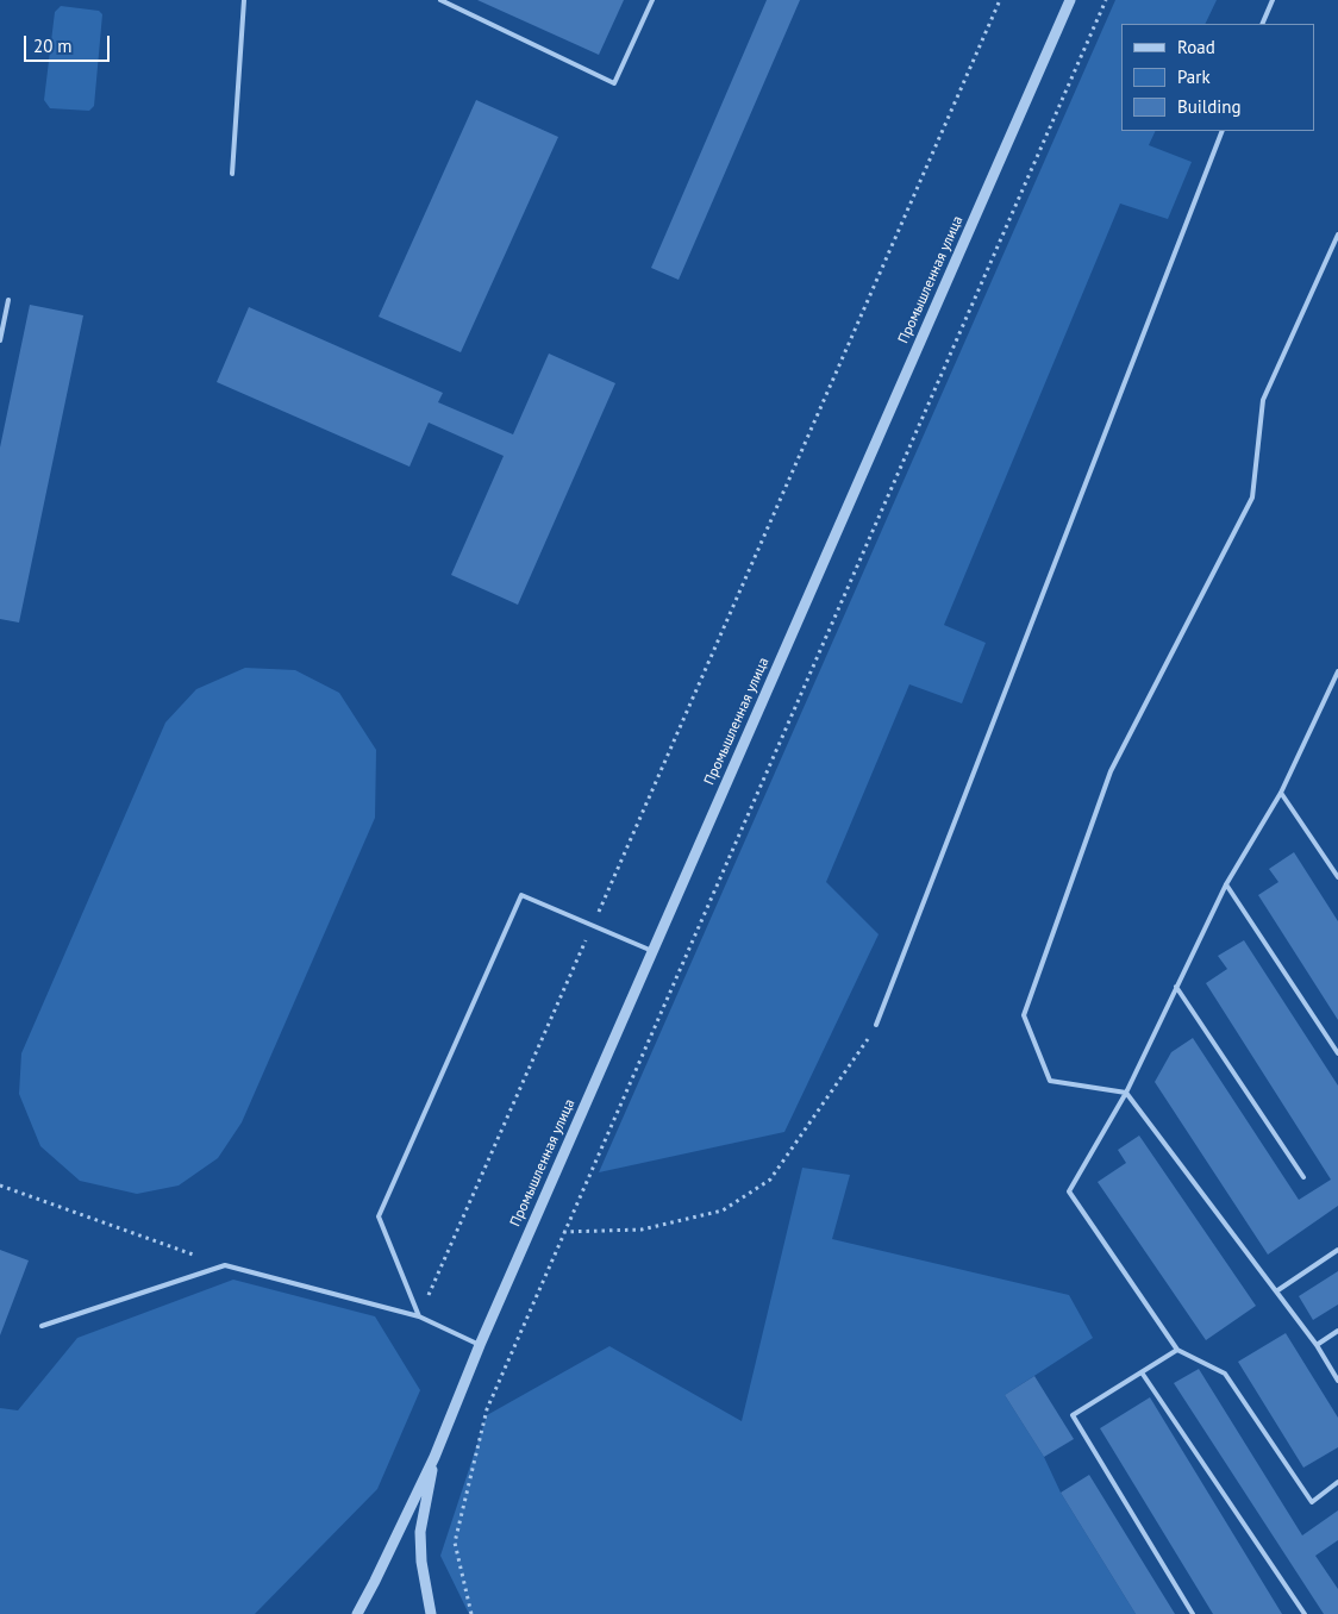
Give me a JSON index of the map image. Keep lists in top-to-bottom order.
{
  "streets": {
    "street": ["Промышленная улица"]
  },
  "legend": ["Road", "Park", "Building"],
  "scale_bar": "20 m"
}
